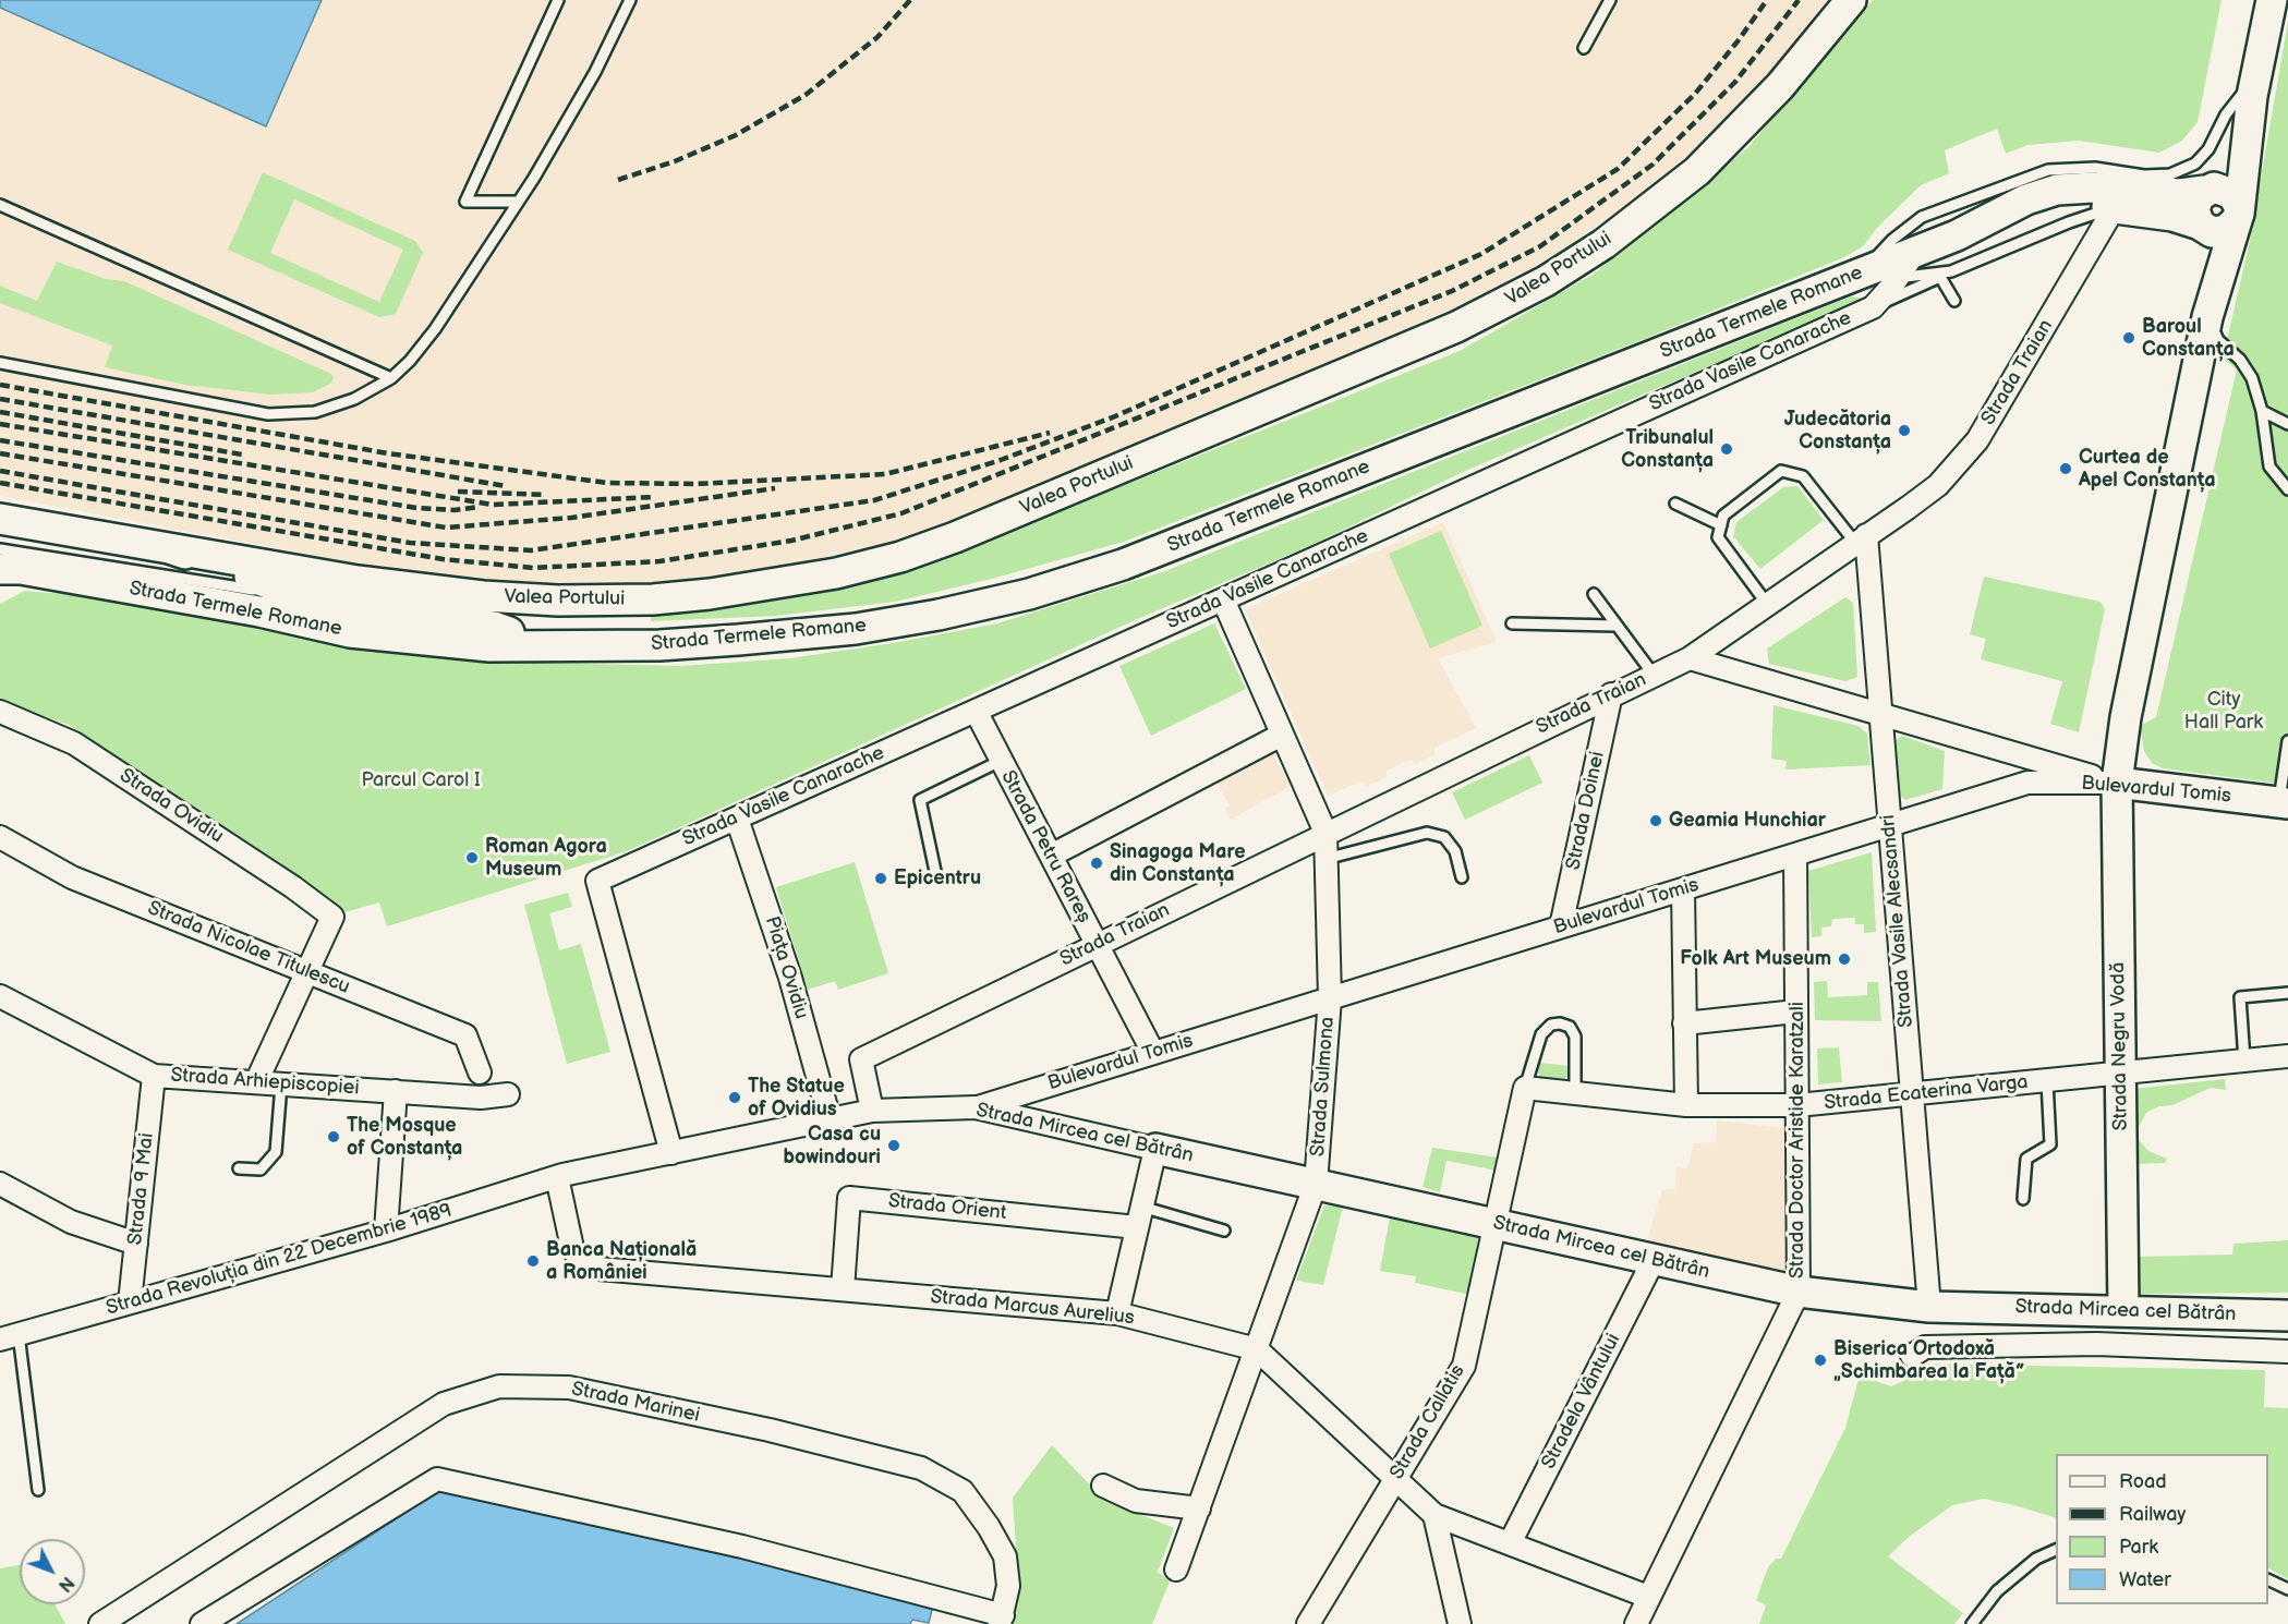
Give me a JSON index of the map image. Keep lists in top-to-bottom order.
{
  "streets": {
    "street": [
      "Valea Portului",
      "Strada Termele Romane",
      "Strada Vasile Canarache",
      "Strada Traian",
      "Bulevardul Tomis",
      "Strada Ovidiu",
      "Strada Doinei",
      "Strada Petru Rareș",
      "Strada Vasile Alecsandri",
      "Strada Nicolae Titulescu",
      "Piața Ovidiu",
      "Strada Negru Vodă",
      "Strada Arhiepiscopiei",
      "Strada Sulmona",
      "Strada Ecaterina Varga",
      "Strada Mircea cel Bătrân",
      "Strada Doctor Aristide Karatzali",
      "Strada 9 Mai",
      "Strada Orient",
      "Strada Revoluția din 22 Decembrie 1989",
      "Strada Marcus Aurelius",
      "Stradela Vântului",
      "Strada Marinei",
      "Strada Callatis"
    ]
  },
  "crossings": [
    ["Valea Portului", "Strada Termele Romane"],
    ["Strada Termele Romane", "Strada Vasile Canarache"],
    ["Strada Termele Romane", "Strada Traian"],
    ["Strada Vasile Canarache", "Strada Petru Rareș"],
    ["Strada Vasile Canarache", "Piața Ovidiu"],
    ["Strada Vasile Canarache", "Strada Sulmona"],
    ["Strada Vasile Canarache", "Strada Mircea cel Bătrân"],
    ["Strada Vasile Canarache", "Strada Revoluția din 22 Decembrie 1989"],
    ["Strada Traian", "Strada Doinei"],
    ["Strada Traian", "Strada Petru Rareș"],
    ["Strada Traian", "Strada Vasile Alecsandri"],
    ["Strada Traian", "Strada Sulmona"],
    ["Strada Traian", "Strada Mircea cel Bătrân"],
    ["Bulevardul Tomis", "Strada Doinei"],
    ["Bulevardul Tomis", "Strada Petru Rareș"],
    ["Bulevardul Tomis", "Strada Vasile Alecsandri"],
    ["Bulevardul Tomis", "Strada Negru Vodă"],
    ["Bulevardul Tomis", "Strada Sulmona"],
    ["Bulevardul Tomis", "Strada Mircea cel Bătrân"],
    ["Bulevardul Tomis", "Strada Doctor Aristide Karatzali"],
    ["Strada Ovidiu", "Strada Nicolae Titulescu"],
    ["Strada Vasile Alecsandri", "Strada Ecaterina Varga"],
    ["Strada Vasile Alecsandri", "Strada Mircea cel Bătrân"],
    ["Piața Ovidiu", "Strada Mircea cel Bătrân"],
    ["Strada Negru Vodă", "Strada Ecaterina Varga"],
    ["Strada Negru Vodă", "Strada Mircea cel Bătrân"],
    ["Strada Arhiepiscopiei", "Strada 9 Mai"],
    ["Strada Sulmona", "Strada Mircea cel Bătrân"],
    ["Strada Sulmona", "Strada Marcus Aurelius"],
    ["Strada Ecaterina Varga", "Strada Doctor Aristide Karatzali"],
    ["Strada Ecaterina Varga", "Strada Callatis"],
    ["Strada Mircea cel Bătrân", "Strada Doctor Aristide Karatzali"],
    ["Strada Mircea cel Bătrân", "Strada Revoluția din 22 Decembrie 1989"],
    ["Strada Mircea cel Bătrân", "Stradela Vântului"],
    ["Strada Mircea cel Bătrân", "Strada Callatis"],
    ["Strada Doctor Aristide Karatzali", "Strada Marcus Aurelius"],
    ["Strada 9 Mai", "Strada Revoluția din 22 Decembrie 1989"],
    ["Strada Orient", "Strada Marcus Aurelius"],
    ["Strada Revoluția din 22 Decembrie 1989", "Strada Marcus Aurelius"],
    ["Strada Marcus Aurelius", "Stradela Vântului"],
    ["Strada Marcus Aurelius", "Strada Callatis"]
  ],
  "parks": ["City Hall Park", "Parcul Carol I"],
  "places": [
    "Baroul Constanța",
    "Judecătoria Constanța",
    "Tribunalul Constanța",
    "Curtea de Apel Constanța",
    "Geamia Hunchiar",
    "Roman Agora Museum",
    "Sinagoga Mare din Constanța",
    "Epicentru",
    "Folk Art Museum",
    "The Statue of Ovidius",
    "The Mosque of Constanța",
    "Casa cu bowindouri",
    "Banca Națională a României",
    "Biserica Ortodoxă „Schimbarea la Față”"
  ],
  "legend": [
    "Road",
    "Railway",
    "Park",
    "Water"
  ],
  "north": "bottom right"
}
